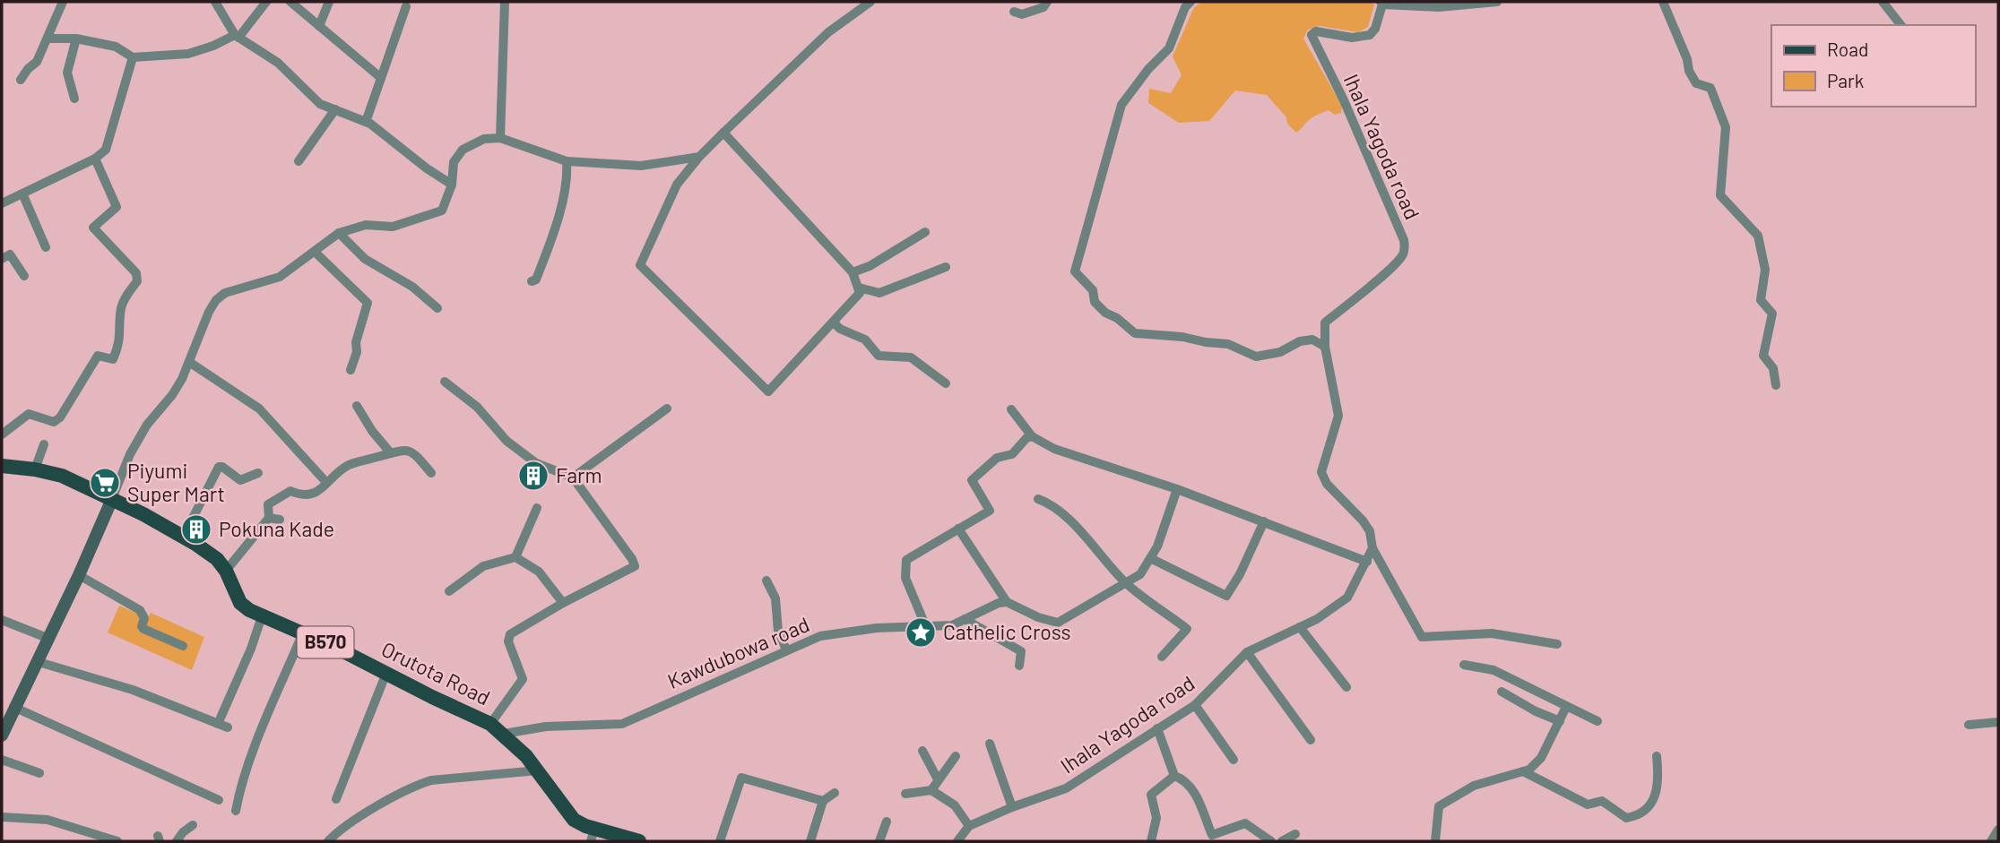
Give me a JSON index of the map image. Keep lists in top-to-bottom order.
{
  "streets": {
    "main road": ["B570", "Orutota Road"],
    "street": ["Ihala Yagoda road", "Kawdubowa road"]
  },
  "crossings": [
    ["Kawdubowa road", "Orutota Road"]
  ],
  "places": {
    "building": ["Farm", "Pokuna Kade"],
    "supermarket": ["Piyumi Super Mart"],
    "place": ["Cathelic Cross"]
  },
  "legend": ["Road", "Park"]
}
